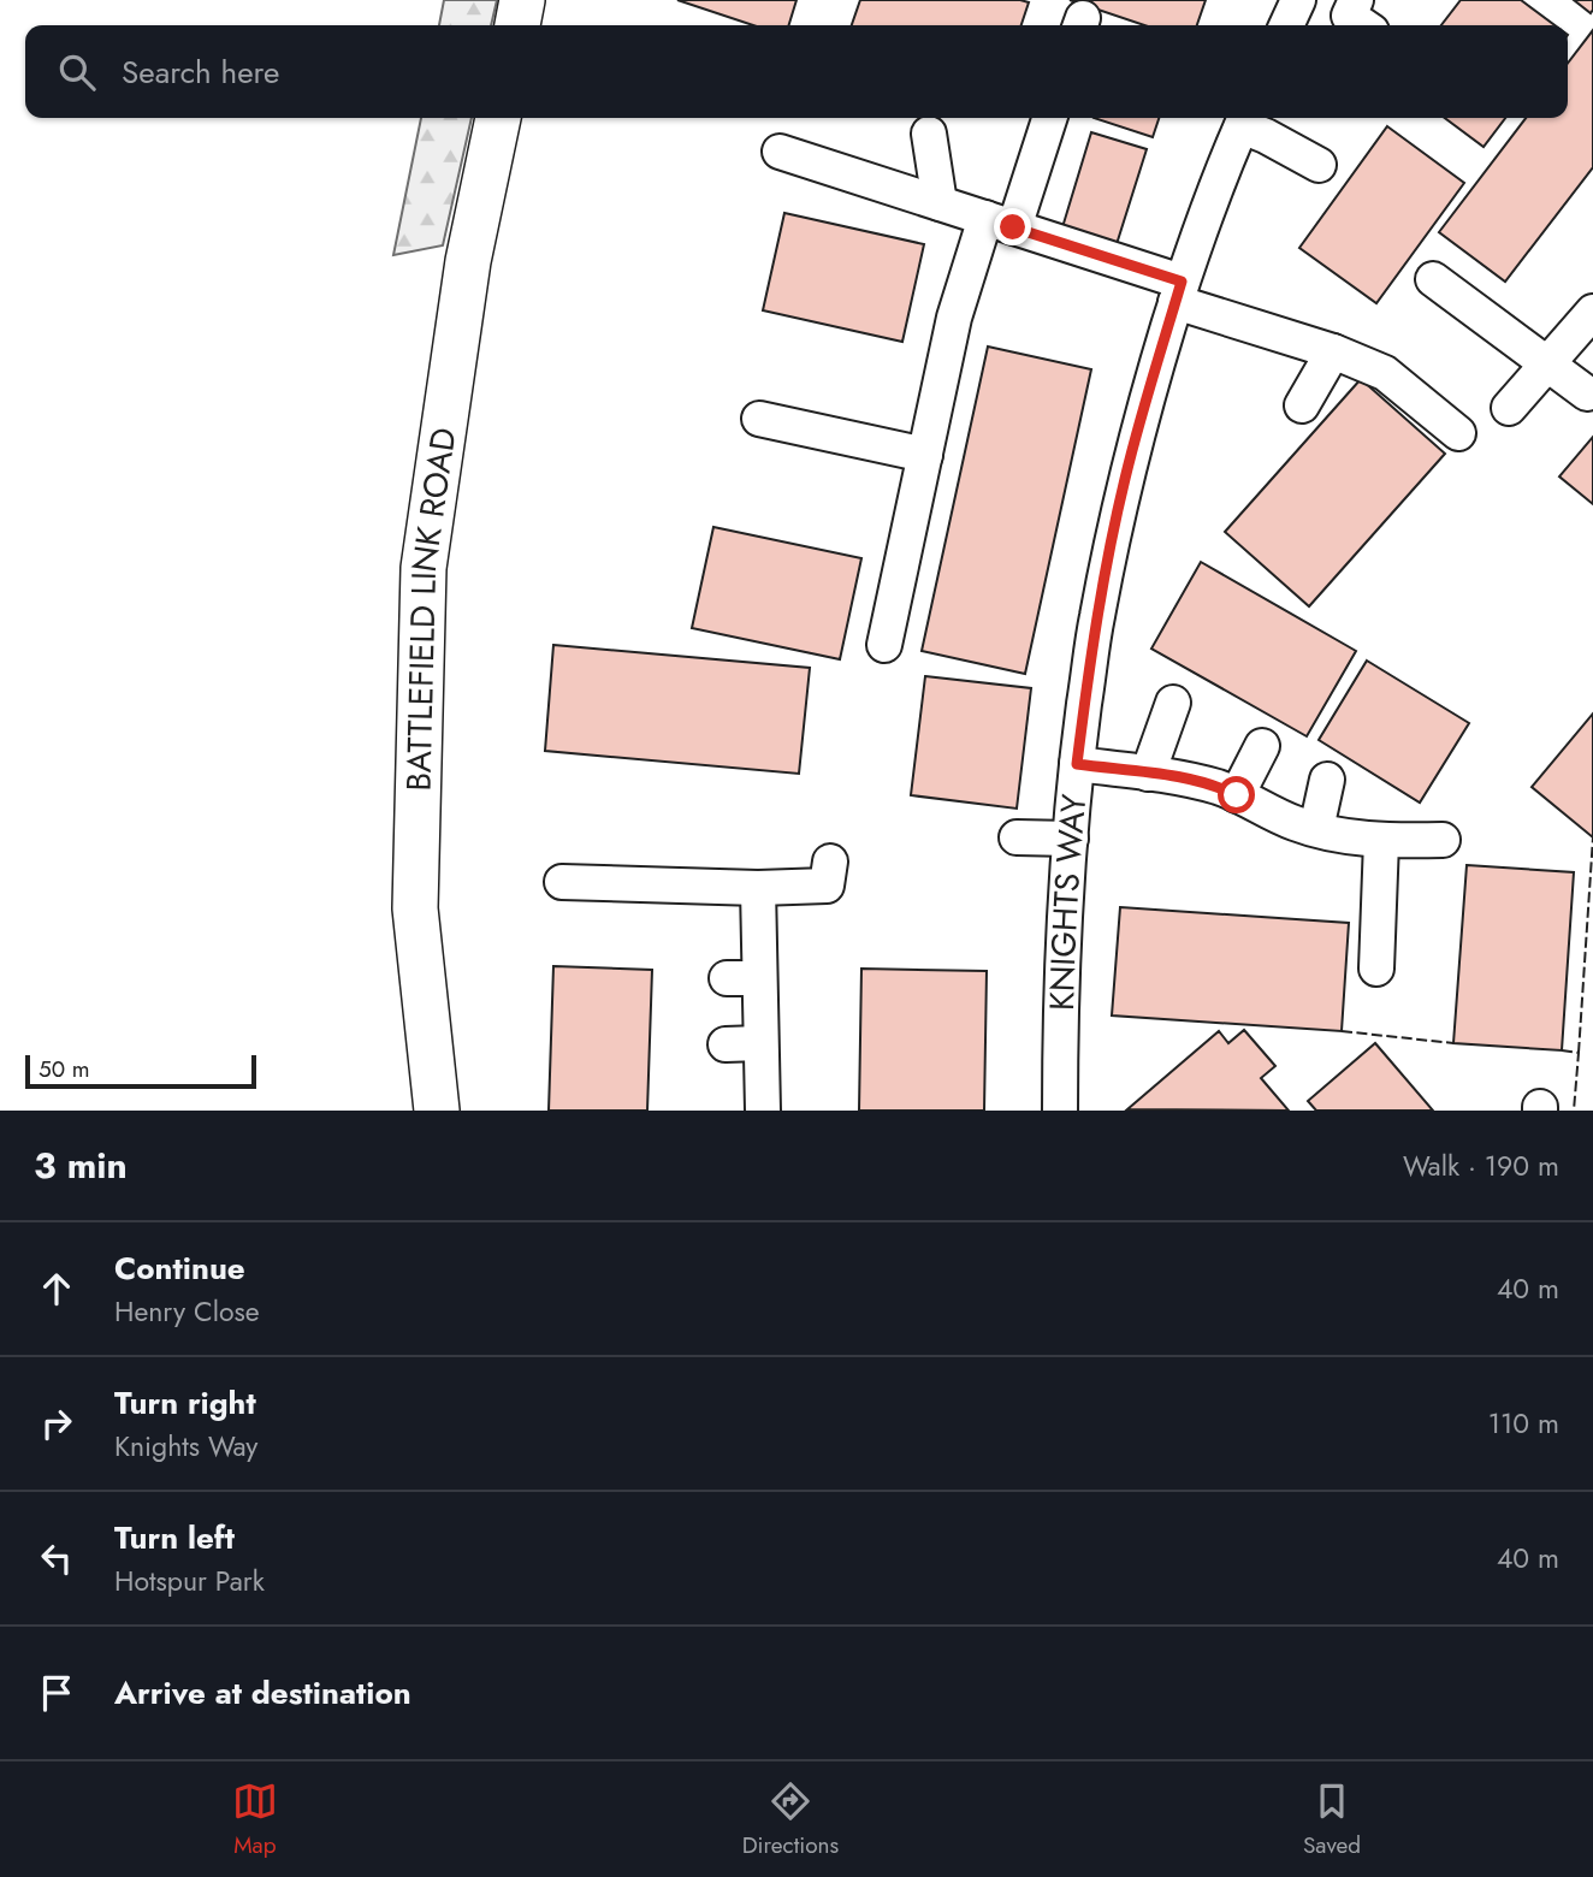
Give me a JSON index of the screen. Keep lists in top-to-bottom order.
{
  "streets": {
    "main road": ["BATTLEFIELD LINK ROAD"],
    "street": ["KNIGHTS WAY"]
  },
  "scale_bar": "50 m",
  "page": {
    "search": "Search here",
    "scale": "50 m",
    "heading": ["3 min", "Walk · 190 m"],
    "list": [
      ["Continue", "Henry Close", "40 m"],
      ["Turn right", "Knights Way", "110 m"],
      ["Turn left", "Hotspur Park", "40 m"],
      "Arrive at destination"
    ],
    "nav": ["Map", "Directions", "Saved"]
  }
}
